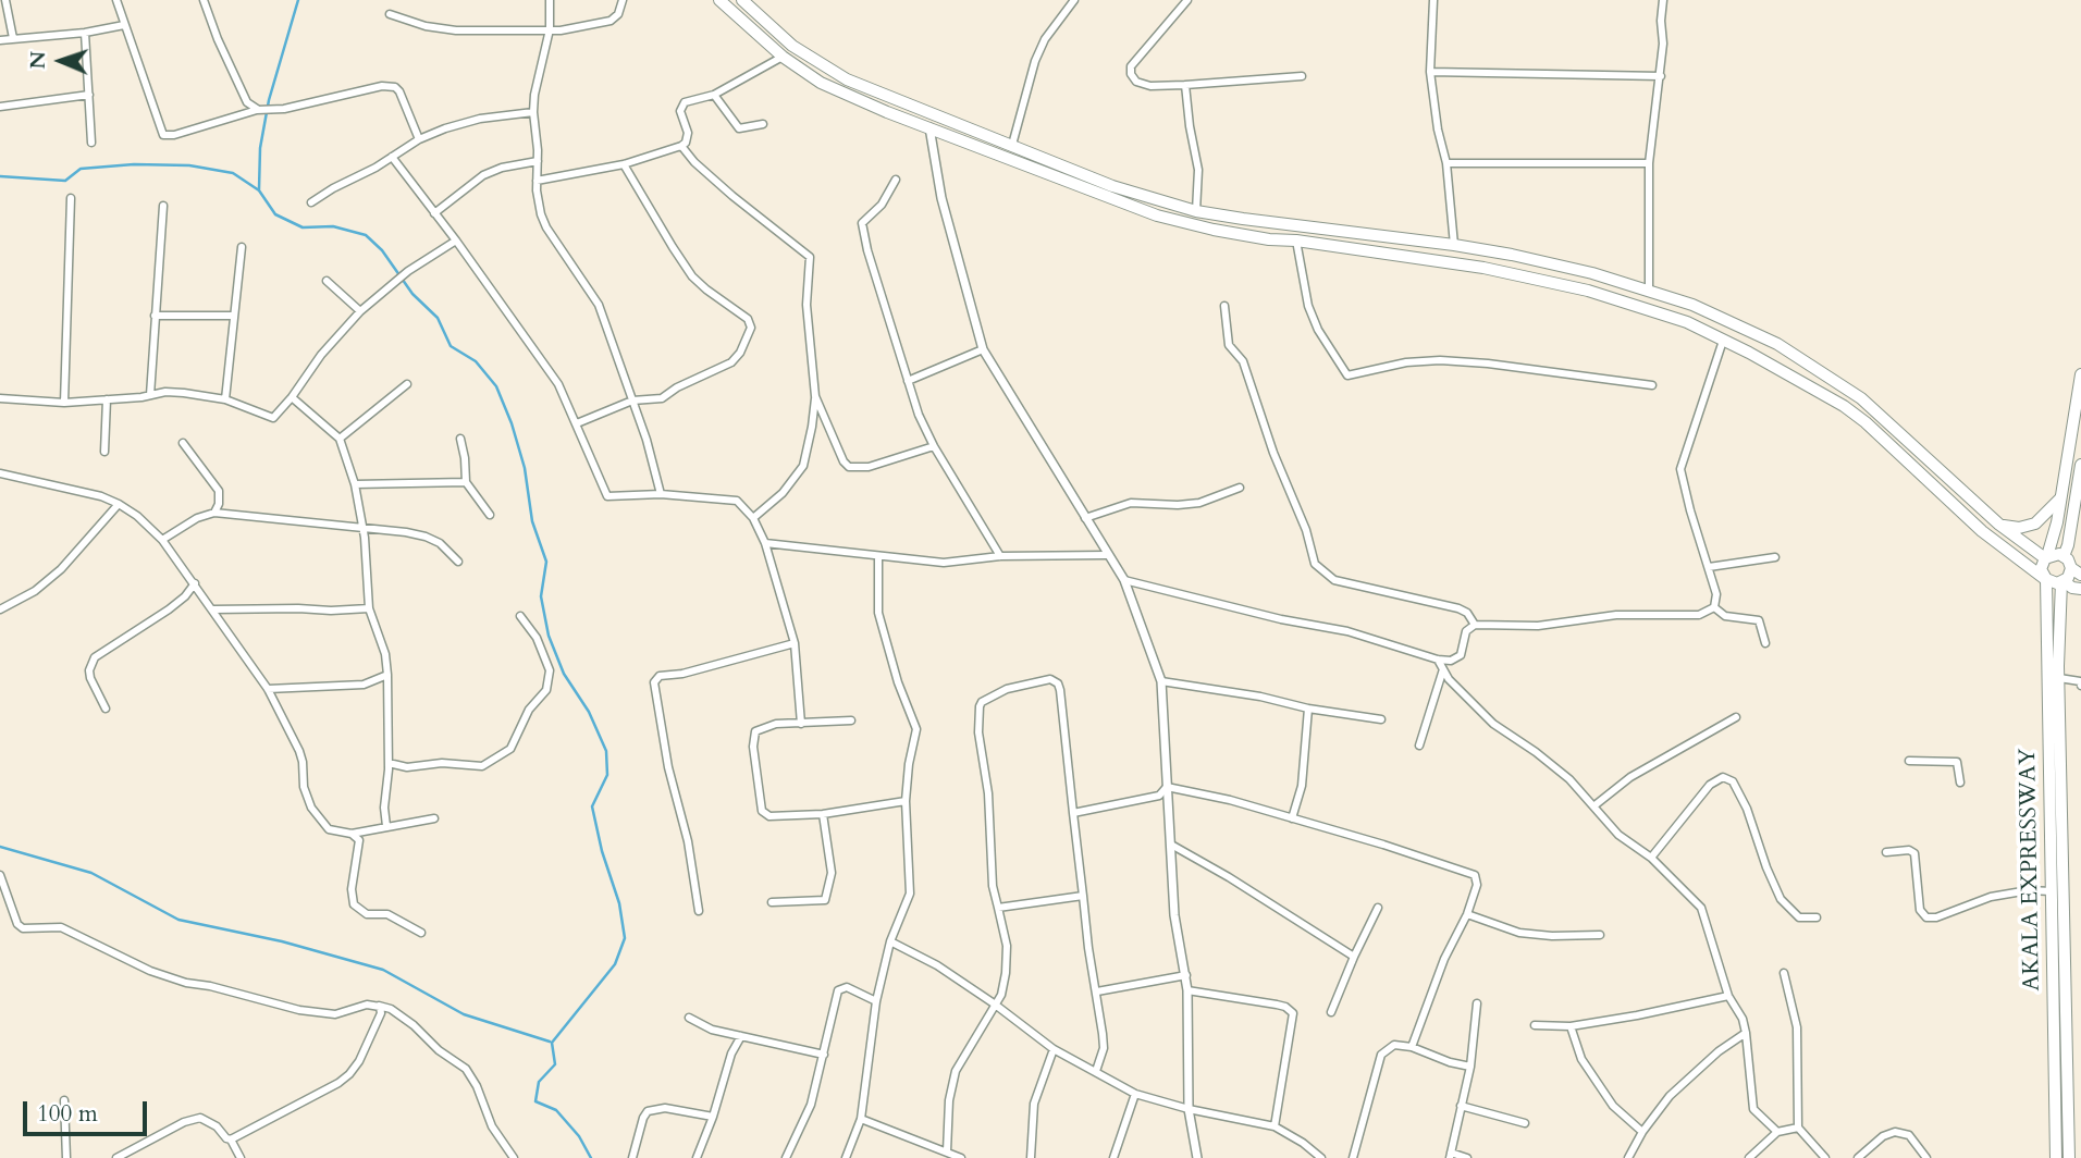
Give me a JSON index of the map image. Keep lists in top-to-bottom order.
{
  "streets": {
    "main road": ["AKALA EXPRESSWAY"]
  },
  "scale_bar": "100 m",
  "north": "left"
}
